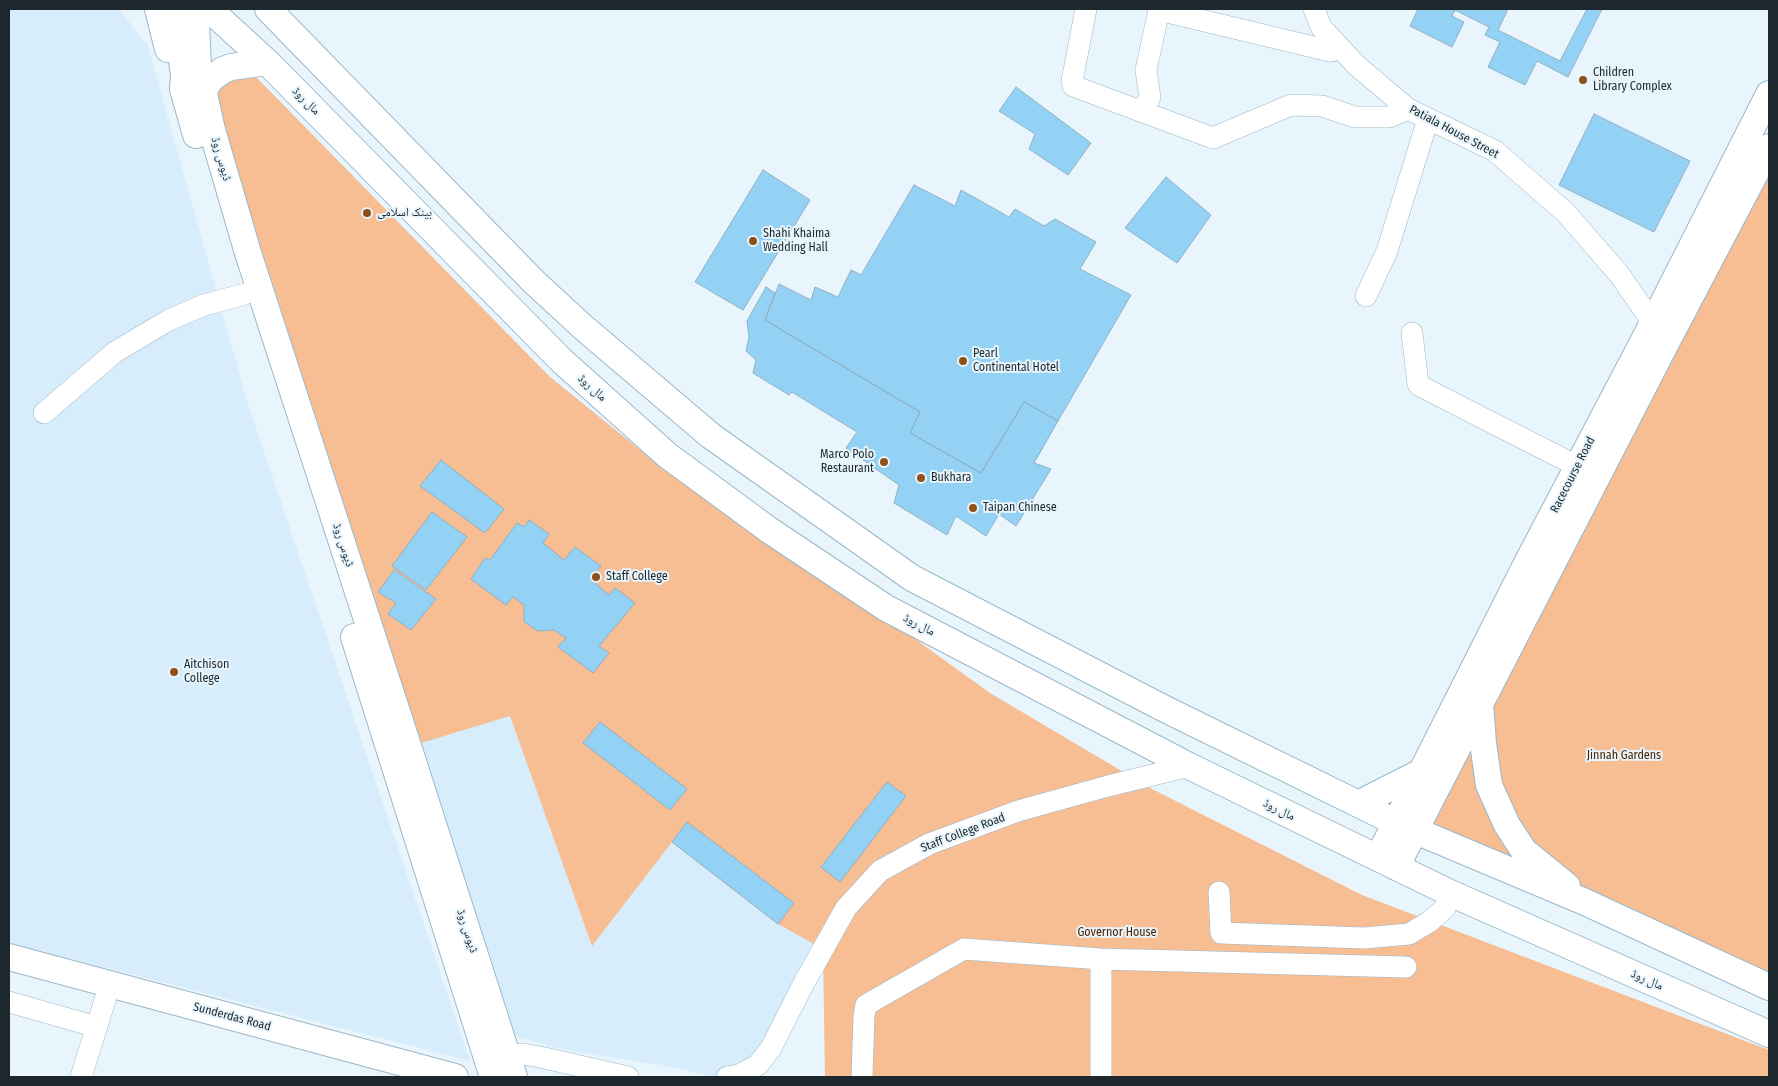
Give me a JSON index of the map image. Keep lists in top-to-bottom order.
{
  "streets": {
    "main road": [
      "مال روڈ",
      "ڈیوس روڈ",
      "Racecourse Road",
      "Sunderdas Road"
    ],
    "street": ["Patiala House Street", "Staff College Road"]
  },
  "crossings": [
    ["مال روڈ", "Racecourse Road"],
    ["مال روڈ", "Staff College Road"],
    ["Patiala House Street", "Racecourse Road"]
  ],
  "parks": ["Jinnah Gardens", "Governor House"],
  "places": [
    "Children Library Complex",
    "بینک اسلامی",
    "Shahi Khaima Wedding Hall",
    "Pearl Continental Hotel",
    "Marco Polo Restaurant",
    "Bukhara",
    "Taipan Chinese",
    "Staff College",
    "Aitchison College"
  ]
}
